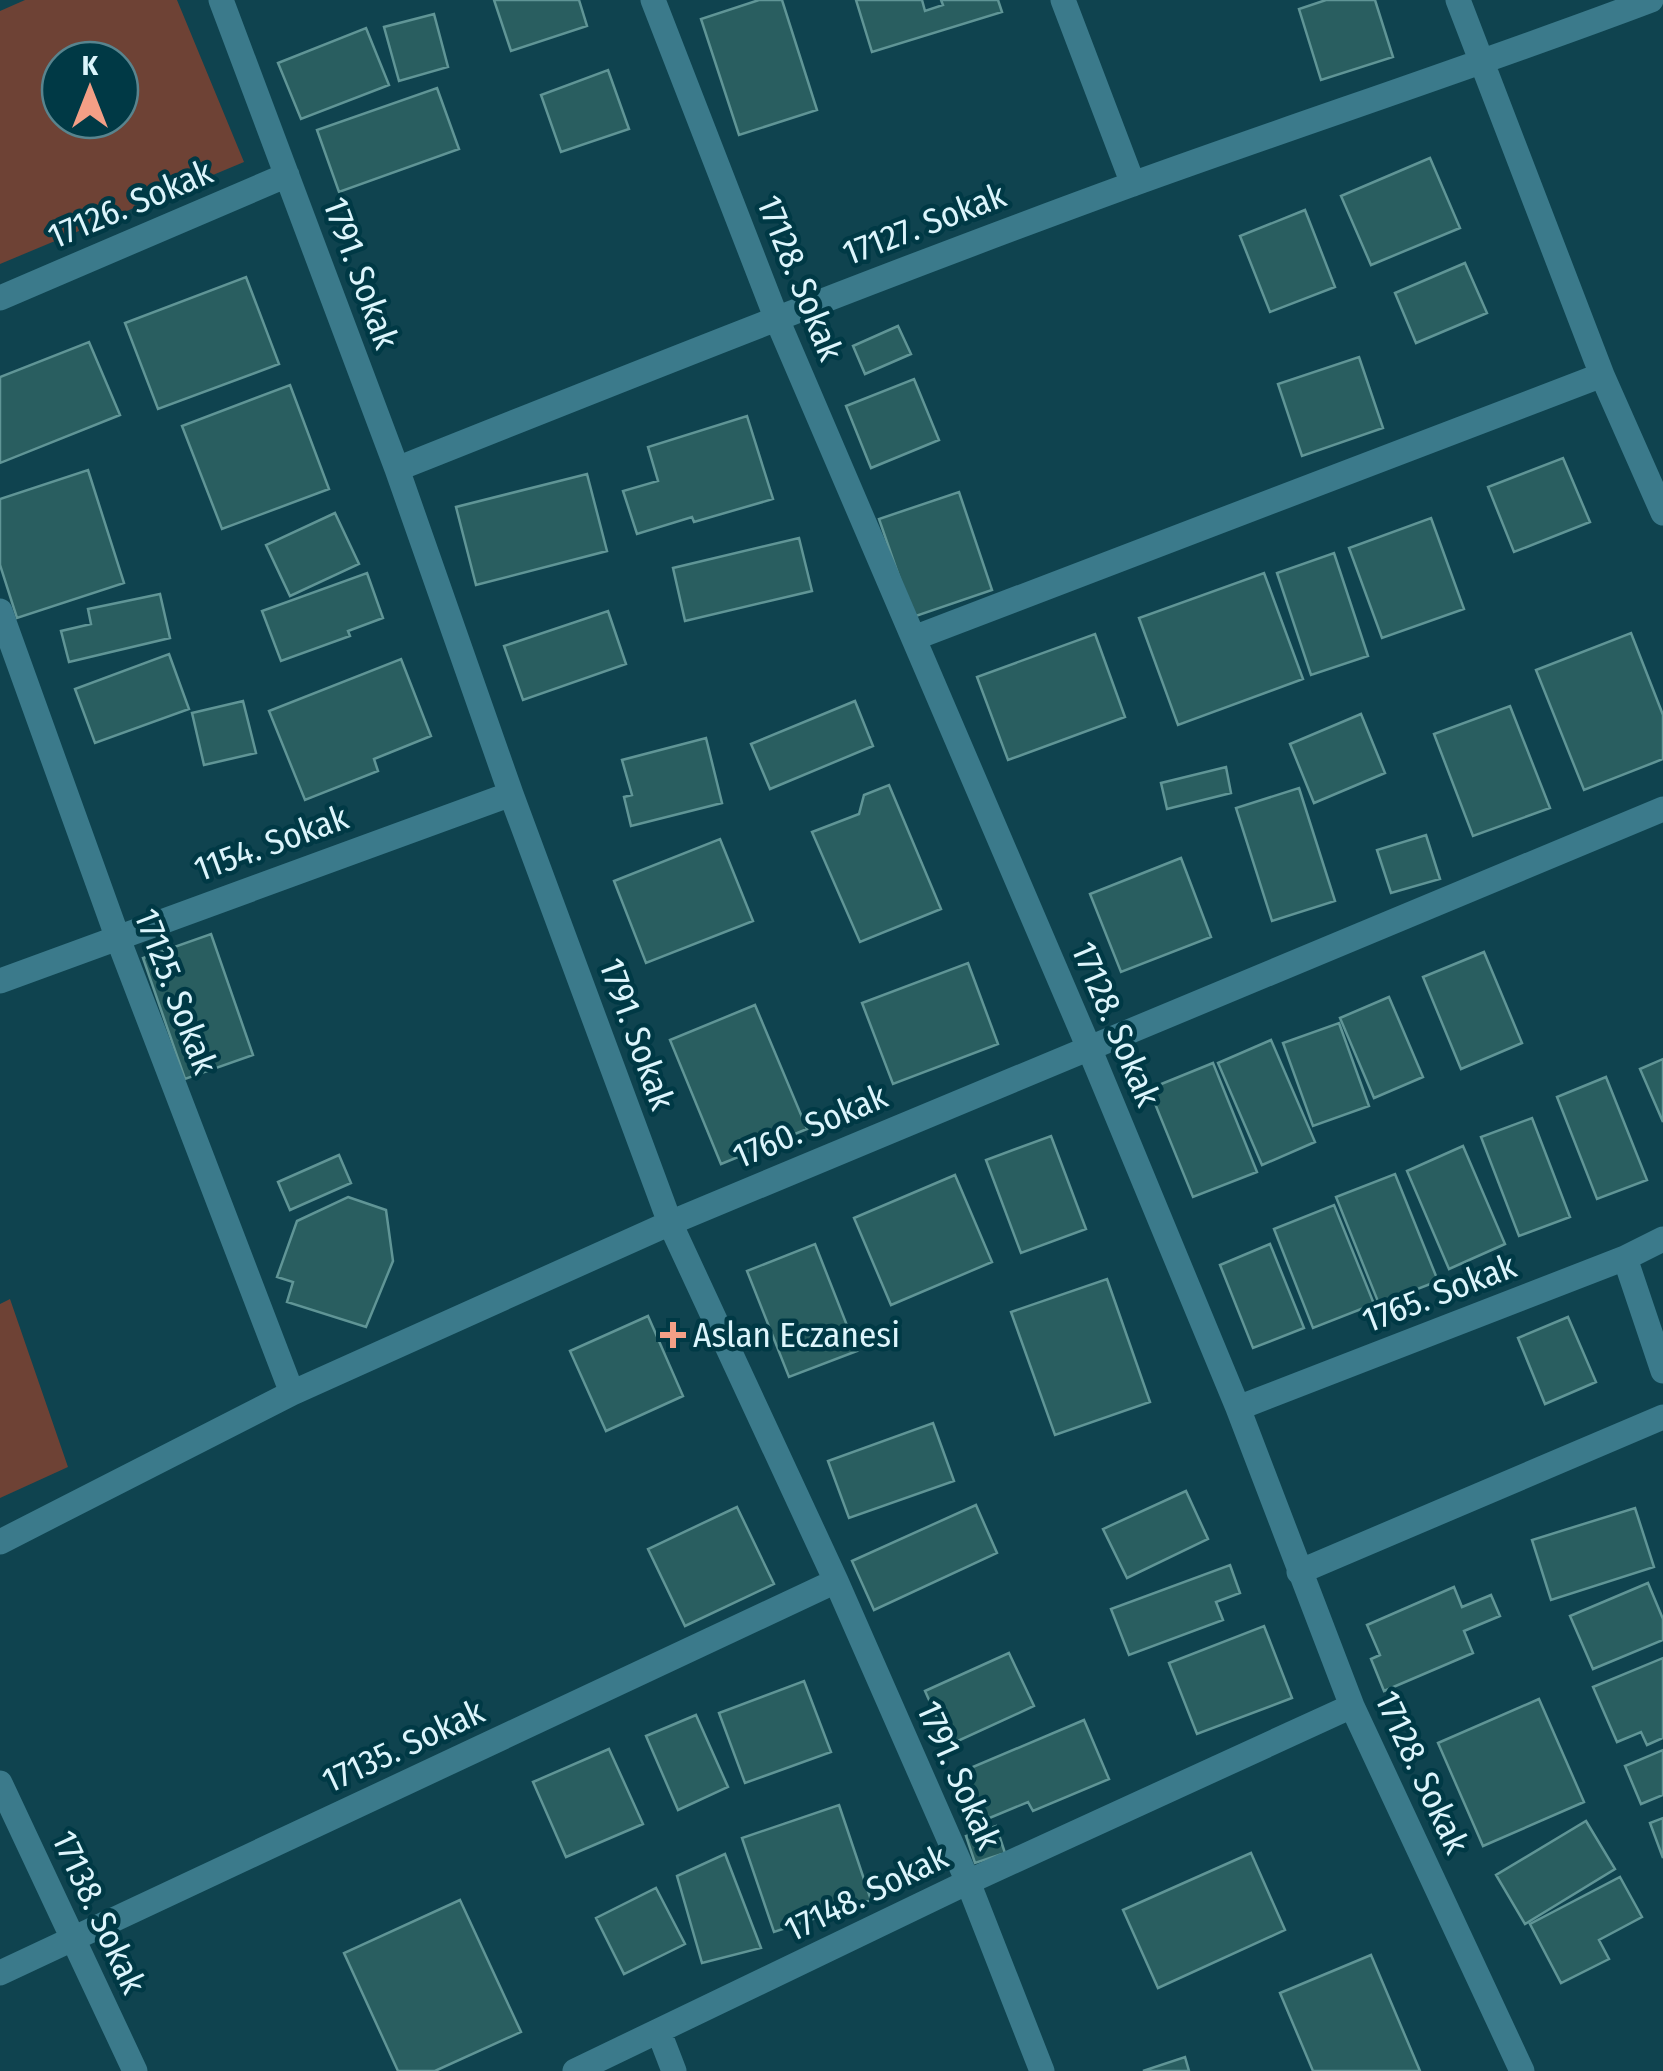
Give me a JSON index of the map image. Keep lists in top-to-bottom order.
{
  "streets": {
    "street": [
      "17126. Sokak",
      "17127. Sokak",
      "1791. Sokak",
      "17128. Sokak",
      "1154. Sokak",
      "17125. Sokak",
      "1760. Sokak",
      "1765. Sokak",
      "17135. Sokak",
      "17148. Sokak",
      "17138. Sokak"
    ]
  },
  "crossings": [
    ["17126. Sokak", "1791. Sokak"],
    ["17127. Sokak", "1791. Sokak"],
    ["17127. Sokak", "17128. Sokak"],
    ["1791. Sokak", "1154. Sokak"],
    ["1791. Sokak", "1760. Sokak"],
    ["1791. Sokak", "17135. Sokak"],
    ["1791. Sokak", "17148. Sokak"],
    ["17128. Sokak", "1760. Sokak"],
    ["17128. Sokak", "1765. Sokak"],
    ["17128. Sokak", "17148. Sokak"],
    ["1154. Sokak", "17125. Sokak"],
    ["17125. Sokak", "1760. Sokak"],
    ["17135. Sokak", "17138. Sokak"]
  ],
  "places": {
    "health": ["Aslan Eczanesi"]
  },
  "north": "top"
}
